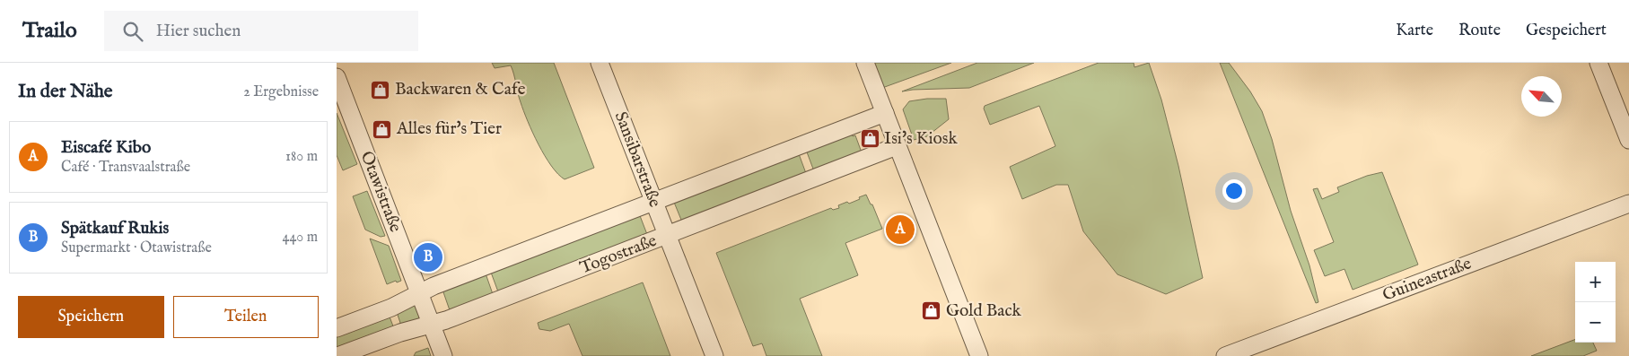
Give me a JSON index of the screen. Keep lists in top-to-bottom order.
{
  "streets": {
    "street": [
      "Sansibarstraße",
      "Otawistraße",
      "Togostraße",
      "Guineastraße"
    ]
  },
  "crossings": [
    ["Sansibarstraße", "Togostraße"],
    ["Otawistraße", "Togostraße"]
  ],
  "places": {
    "shop": [
      "Backwaren & Cafe",
      "Alles für's Tier",
      "Isi's Kiosk",
      "Gold Back"
    ]
  },
  "north": "top left",
  "page": {
    "header": "Trailo",
    "search": "Hier suchen",
    "nav": ["Karte", "Route", "Gespeichert"],
    "heading": ["In der Nähe", "2 Ergebnisse"],
    "list": [
      {
        "mark": "A",
        "name": "Eiscafé Kibo",
        "note": "Café · Transvaalstraße",
        "value": "180 m"
      },
      {
        "mark": "B",
        "name": "Spätkauf Rukis",
        "note": "Supermarkt · Otawistraße",
        "value": "440 m"
      }
    ],
    "pins": ["A", "B"],
    "map_buttons": ["+", "−"],
    "buttons": ["Speichern", "Teilen"]
  }
}
